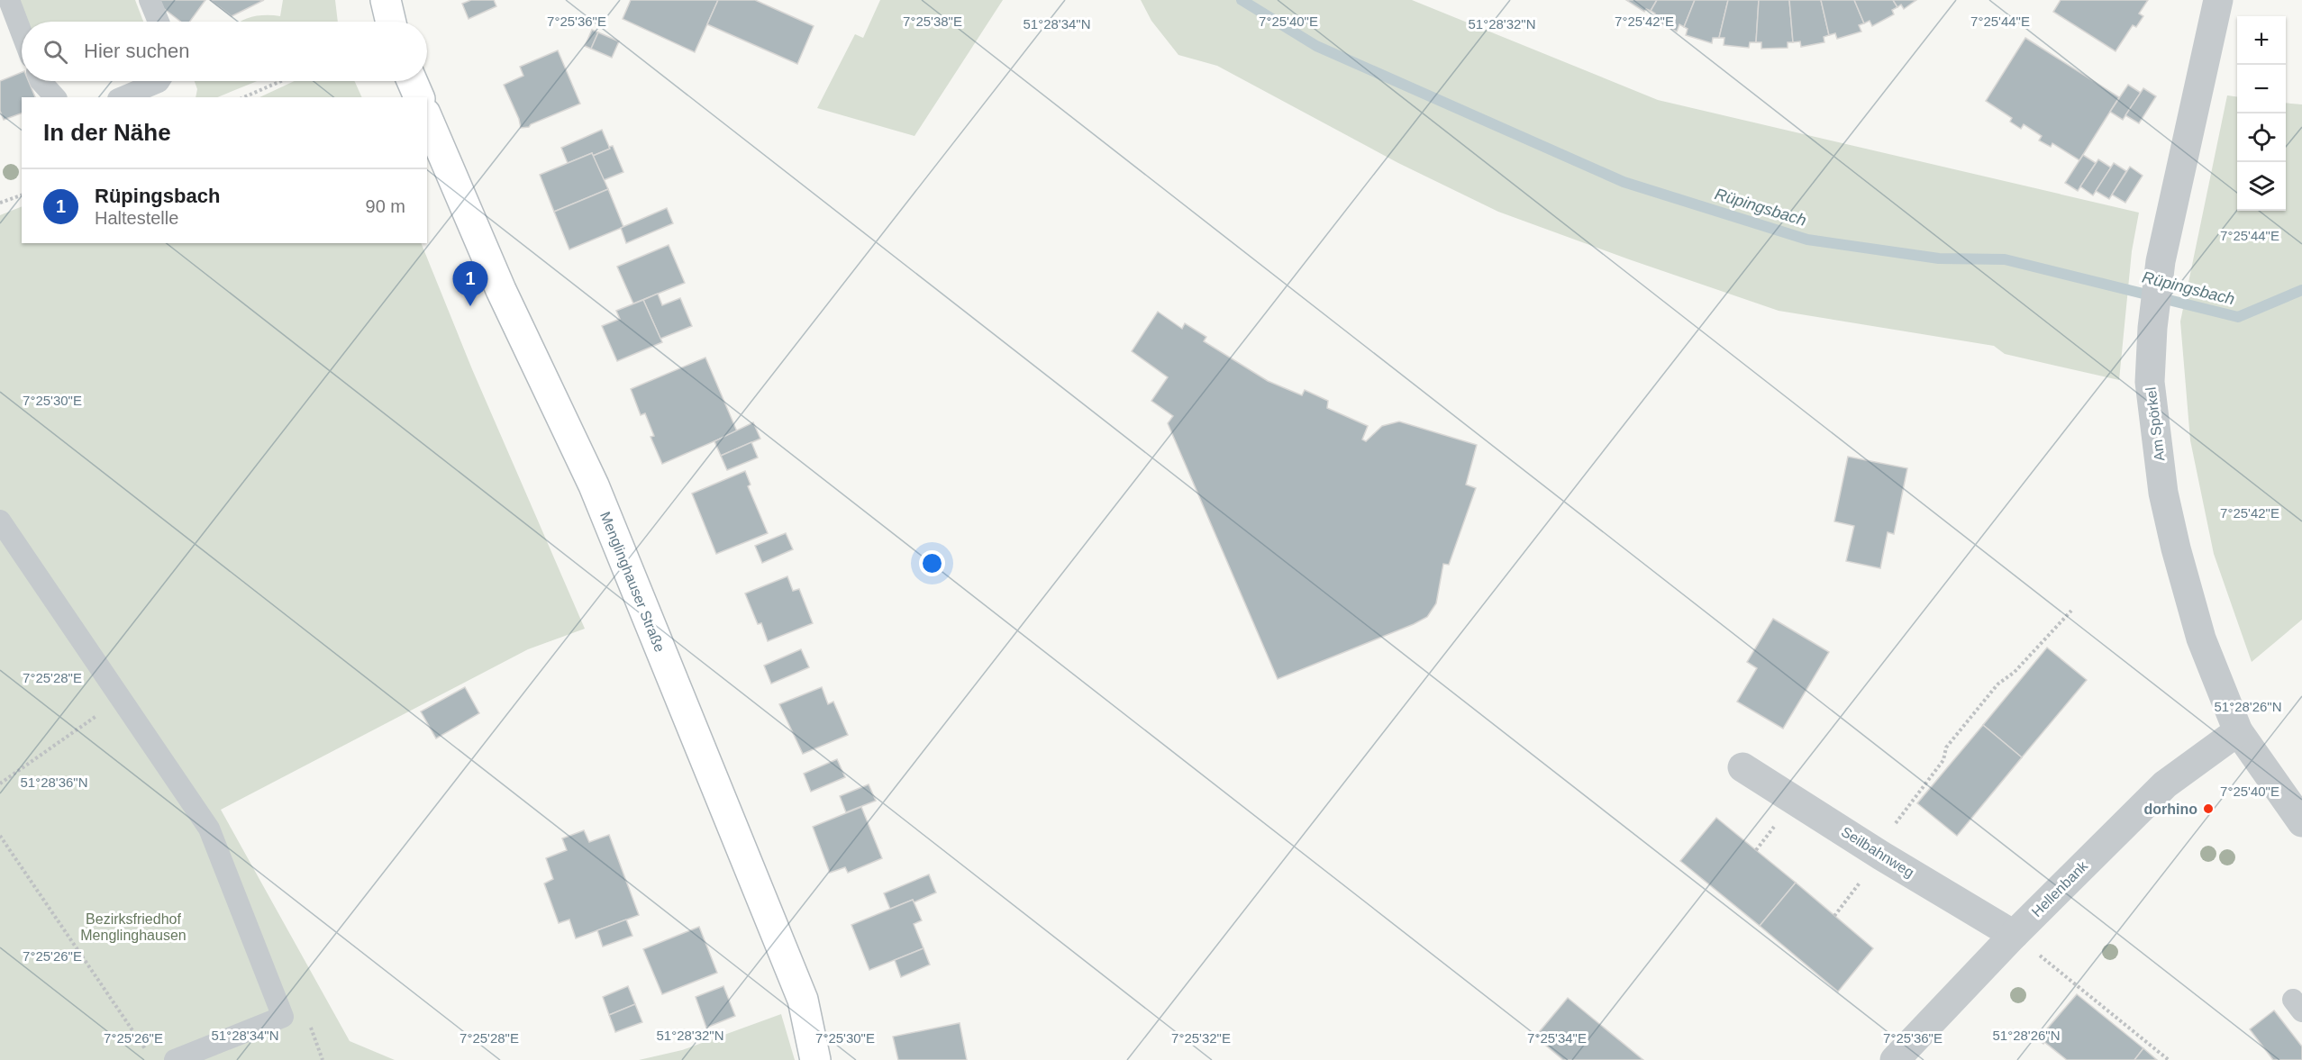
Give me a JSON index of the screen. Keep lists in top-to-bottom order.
{
  "streets": {
    "street": [
      "Am Spörkel",
      "Menglinghauser Straße",
      "Seilbahnweg",
      "Hellenbank"
    ]
  },
  "crossings": [
    ["Am Spörkel", "Hellenbank"],
    ["Seilbahnweg", "Hellenbank"]
  ],
  "water": ["Rüpingsbach"],
  "parks": ["Bezirksfriedhof Menglinghausen"],
  "places": ["dorhino"],
  "page": {
    "map_buttons": ["+", "−"],
    "search": "Hier suchen",
    "heading": "In der Nähe",
    "list": [
      {
        "mark": "1",
        "name": "Rüpingsbach",
        "note": "Haltestelle",
        "value": "90 m"
      }
    ],
    "pins": "1"
  },
  "coordinates": [
    "7°25'36\"E",
    "7°25'38\"E",
    "7°25'40\"E",
    "7°25'42\"E",
    "7°25'44\"E",
    "51°28'34\"N",
    "51°28'32\"N",
    "7°25'30\"E",
    "7°25'28\"E",
    "51°28'26\"N",
    "51°28'36\"N",
    "7°25'26\"E",
    "7°25'32\"E",
    "7°25'34\"E"
  ]
}
